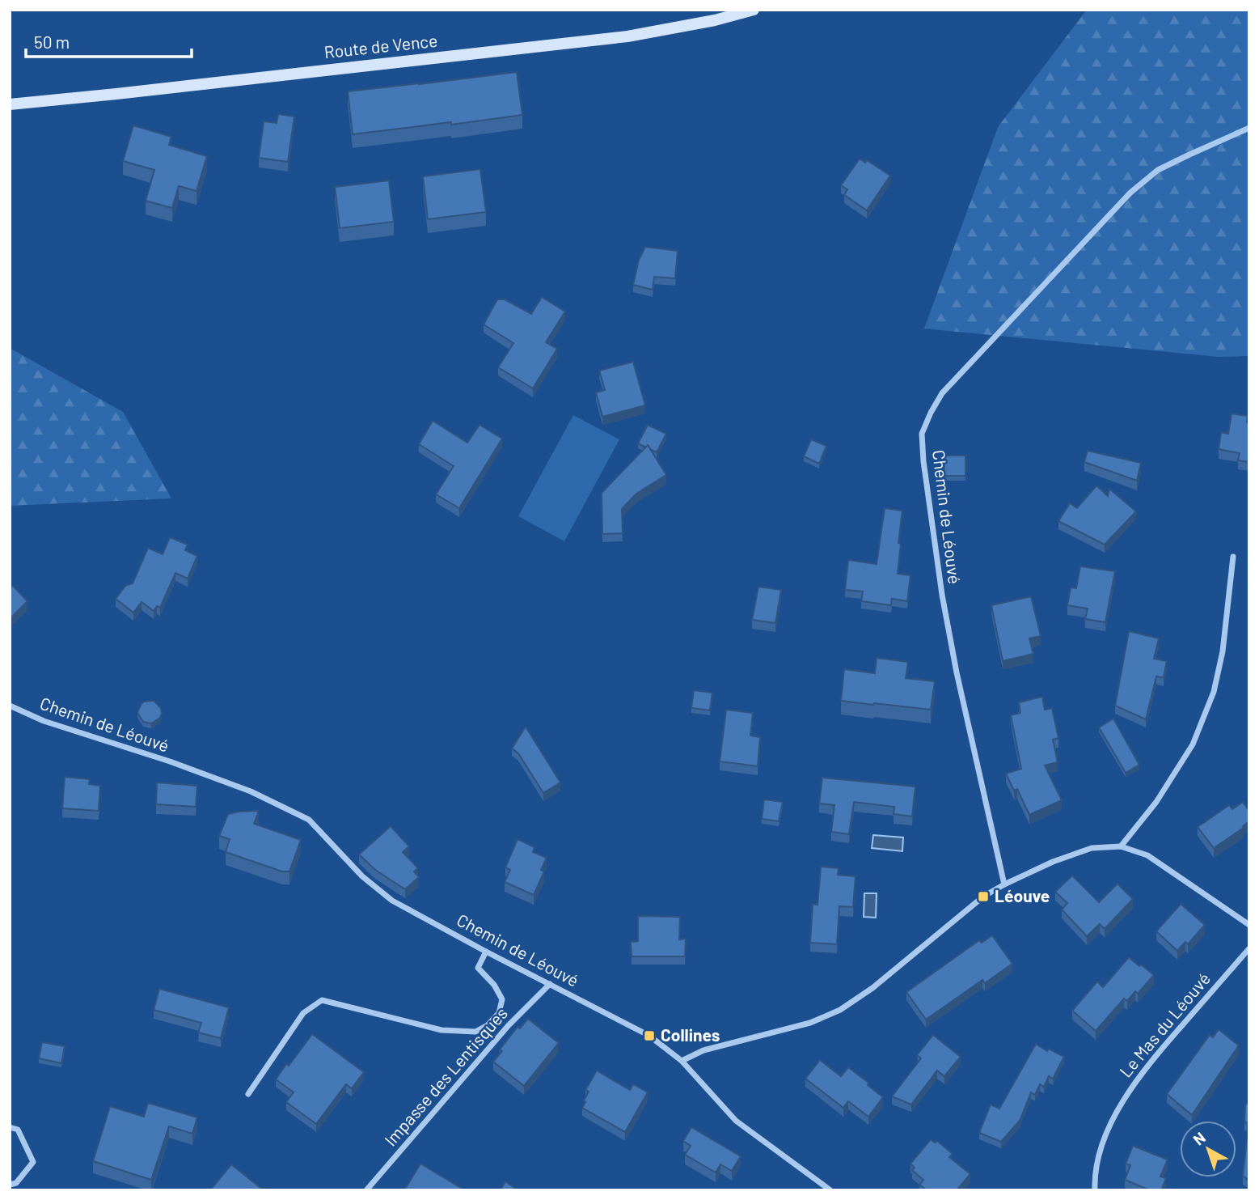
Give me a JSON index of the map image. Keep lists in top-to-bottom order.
{
  "streets": {
    "main road": ["Route de Vence"],
    "street": ["Chemin de Léouvé", "Le Mas du Léouvé", "Impasse des Lentisques"]
  },
  "crossings": [
    ["Chemin de Léouvé", "Impasse des Lentisques"]
  ],
  "places": {
    "transit": ["Léouve", "Collines"]
  },
  "scale_bar": "50 m",
  "north": "top left"
}
